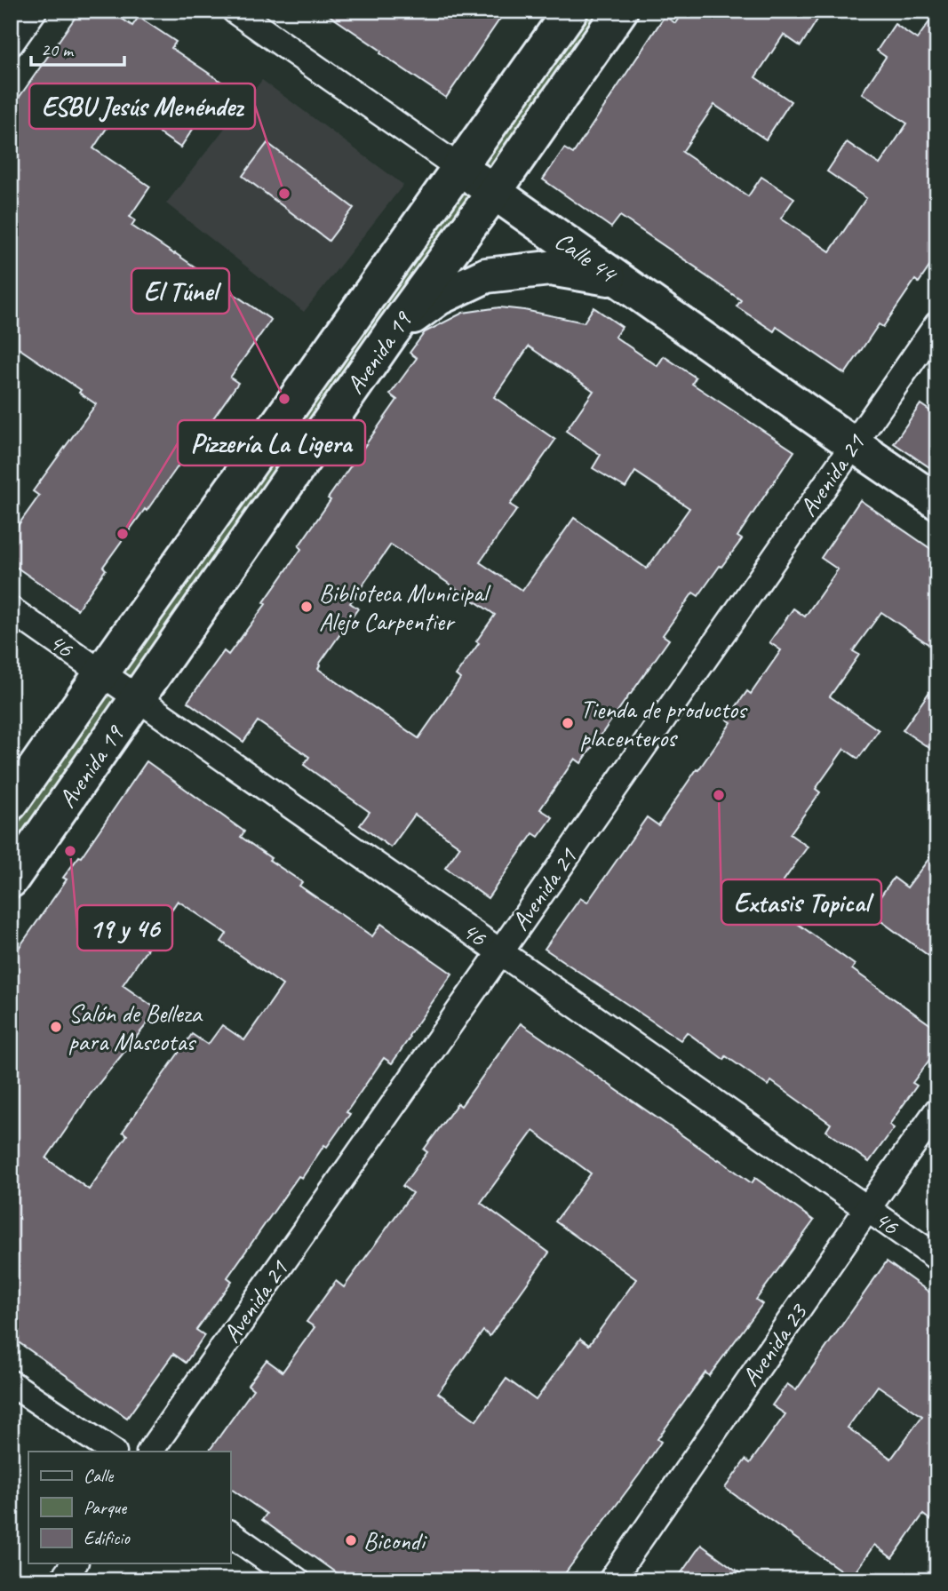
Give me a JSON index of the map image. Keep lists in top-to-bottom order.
{
  "streets": {
    "main road": ["Calle 44", "Avenida 19"],
    "street": ["Avenida 21", "46", "Avenida 23"]
  },
  "crossings": [
    ["Calle 44", "Avenida 19"],
    ["Calle 44", "Avenida 21"],
    ["Avenida 19", "46"],
    ["Avenida 21", "46"],
    ["46", "Avenida 23"]
  ],
  "places": [
    "ESBU Jesús Menéndez",
    "El Túnel",
    "Pizzería La Ligera",
    "Biblioteca Municipal Alejo Carpentier",
    "Tienda de productos placenteros",
    "Extasis Topical",
    "19 y 46",
    "Salón de Belleza para Mascotas",
    "Bicondi"
  ],
  "legend": ["Calle", "Parque", "Edificio"],
  "scale_bar": "20 m"
}
